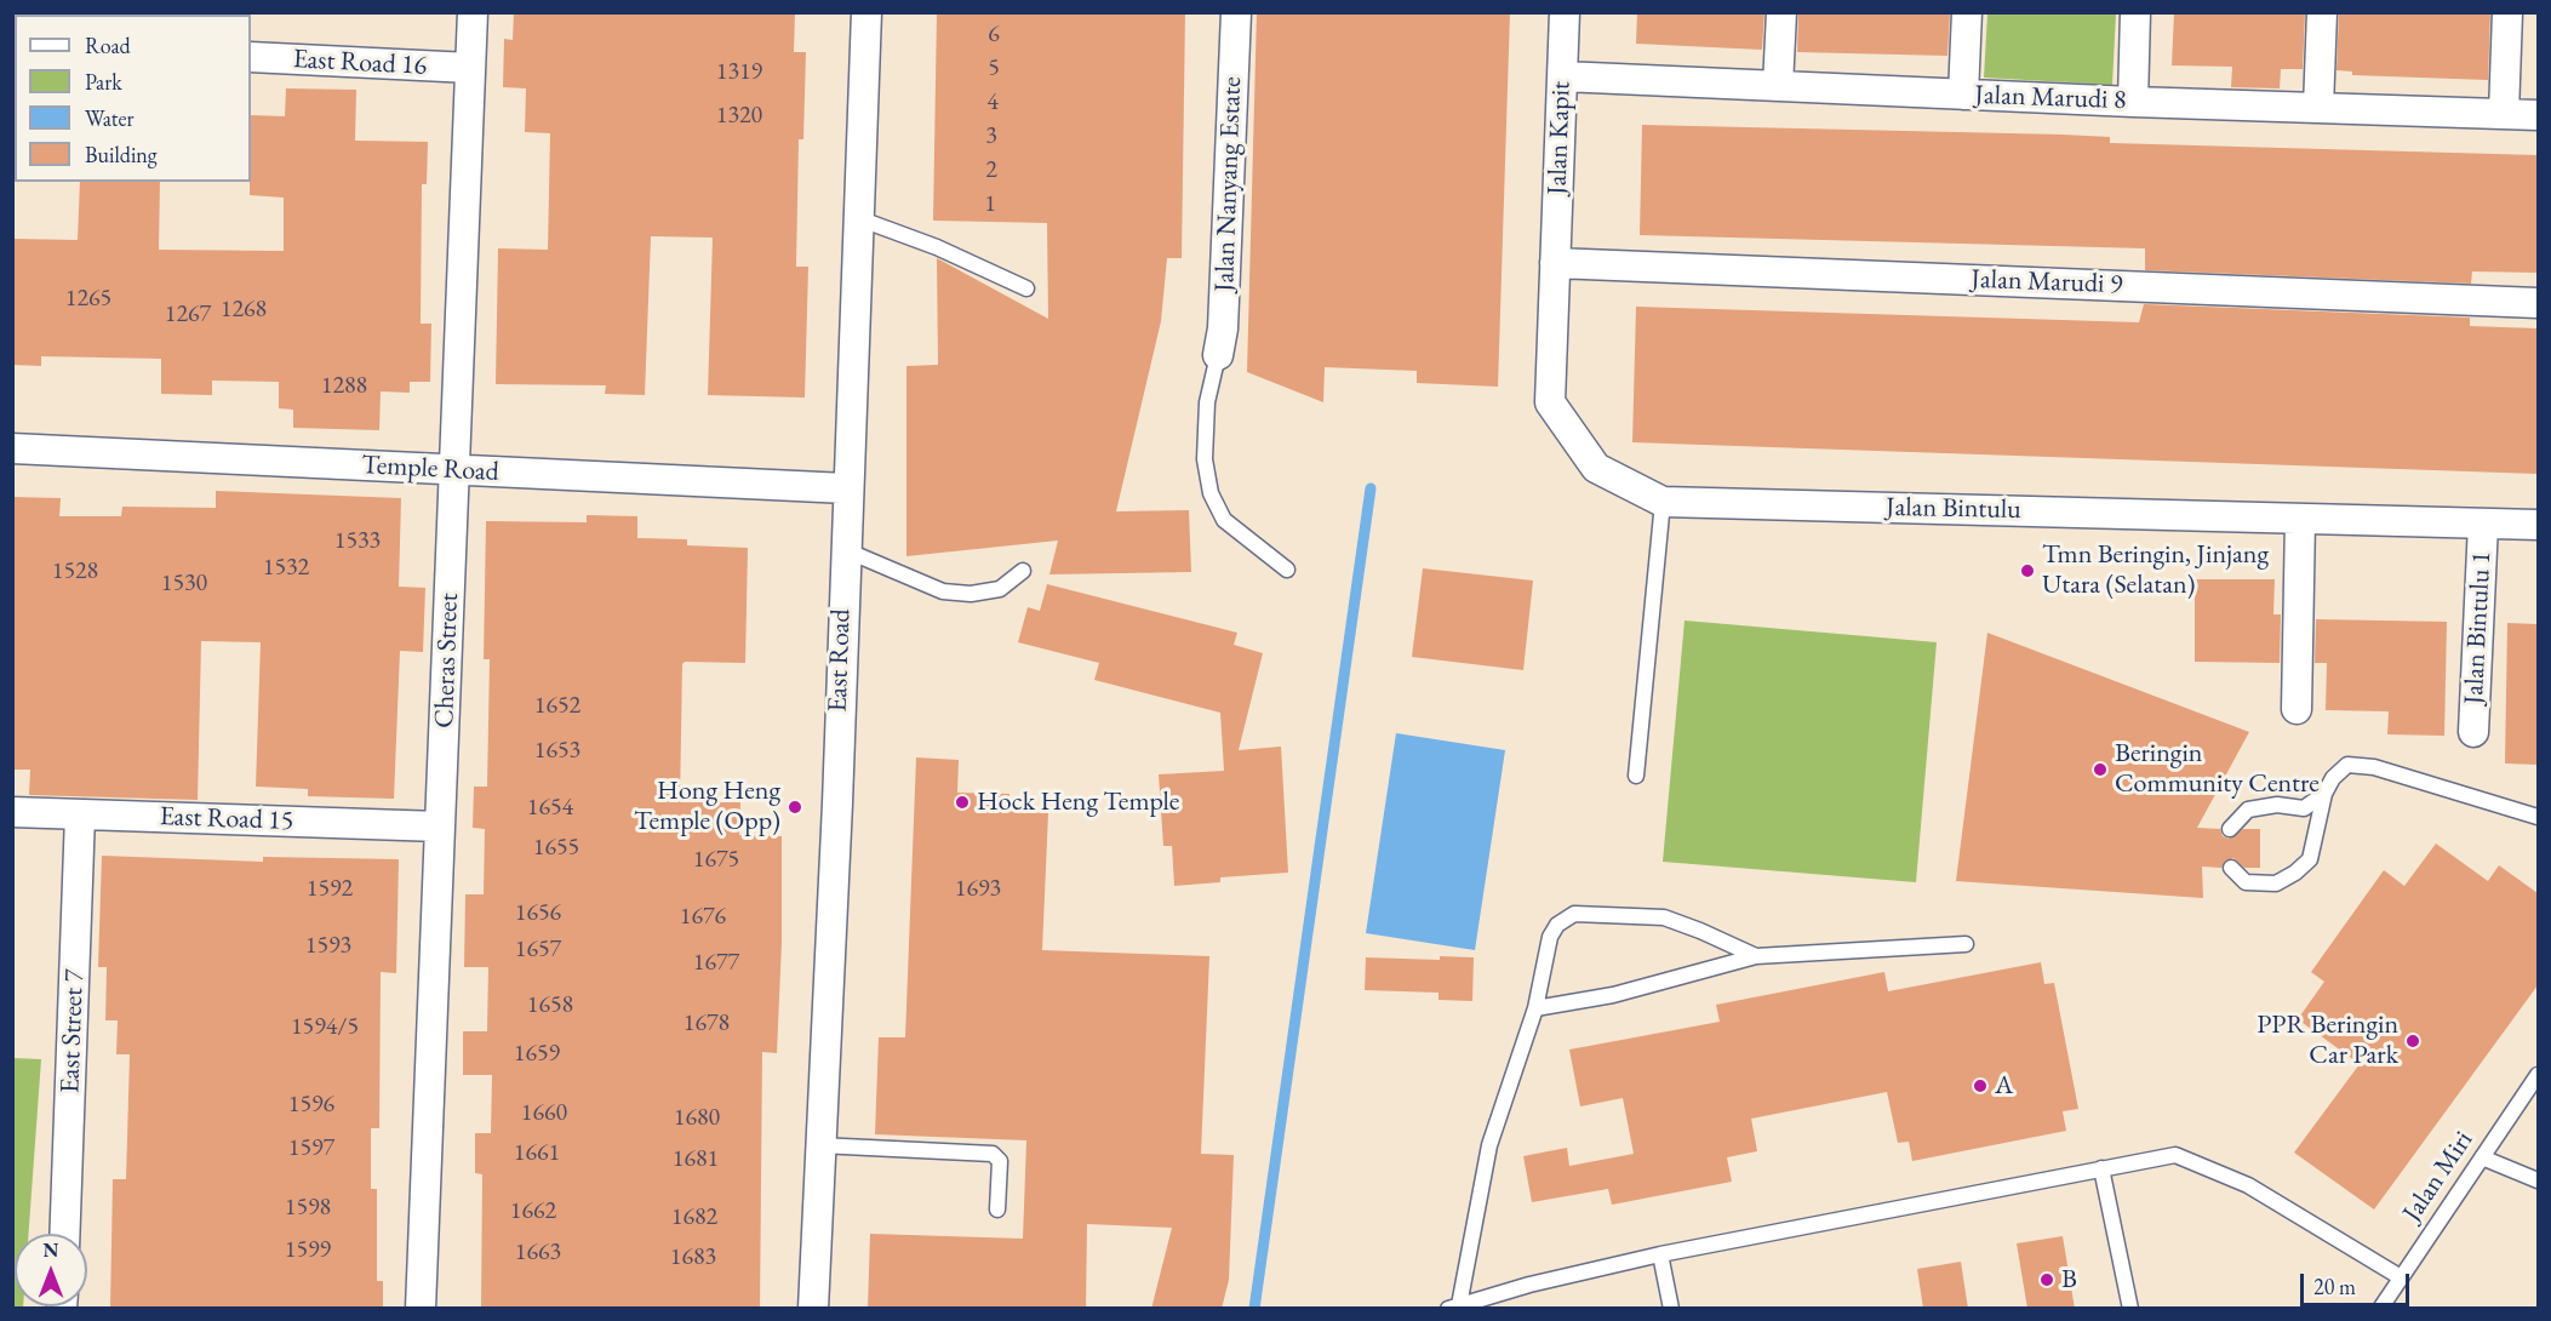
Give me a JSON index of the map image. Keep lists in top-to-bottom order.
{
  "streets": {
    "street": [
      "East Road 16",
      "Jalan Marudi 8",
      "Jalan Kapit",
      "Jalan Nanyang Estate",
      "Jalan Marudi 9",
      "Temple Road",
      "Jalan Bintulu",
      "Jalan Bintulu 1",
      "Cheras Street",
      "East Road",
      "East Road 15",
      "East Street 7"
    ],
    "lane": ["Jalan Miri"]
  },
  "crossings": [
    ["East Road 16", "Cheras Street"],
    ["Jalan Marudi 8", "Jalan Kapit"],
    ["Jalan Kapit", "Jalan Marudi 9"],
    ["Jalan Kapit", "Jalan Bintulu"],
    ["Jalan Marudi 9", "Jalan Bintulu"],
    ["Temple Road", "Cheras Street"],
    ["Temple Road", "East Road"],
    ["Jalan Bintulu", "Jalan Bintulu 1"],
    ["Cheras Street", "East Road 15"],
    ["East Road 15", "East Street 7"]
  ],
  "places": [
    "Tmn Beringin, Jinjang Utara (Selatan)",
    "Beringin Community Centre",
    "Hock Heng Temple",
    "Hong Heng Temple (Opp)",
    "PPR Beringin Car Park",
    "A",
    "B"
  ],
  "house_numbers": [
    "6",
    "5",
    "1319",
    "4",
    "1320",
    "3",
    "2",
    "1",
    "1265",
    "1268",
    "1267",
    "1288",
    "1533",
    "1532",
    "1528",
    "1530",
    "1652",
    "1653",
    "1654",
    "1655",
    "1675",
    "1592",
    "1693",
    "1656",
    "1676",
    "1593",
    "1657",
    "1677",
    "1658",
    "1678",
    "1594/5",
    "1659",
    "1596",
    "1660",
    "1680",
    "1597",
    "1661",
    "1681",
    "1598",
    "1662",
    "1682",
    "1599",
    "1663",
    "1683"
  ],
  "legend": [
    "Road",
    "Park",
    "Water",
    "Building"
  ],
  "scale_bar": "20 m",
  "north": "top"
}
